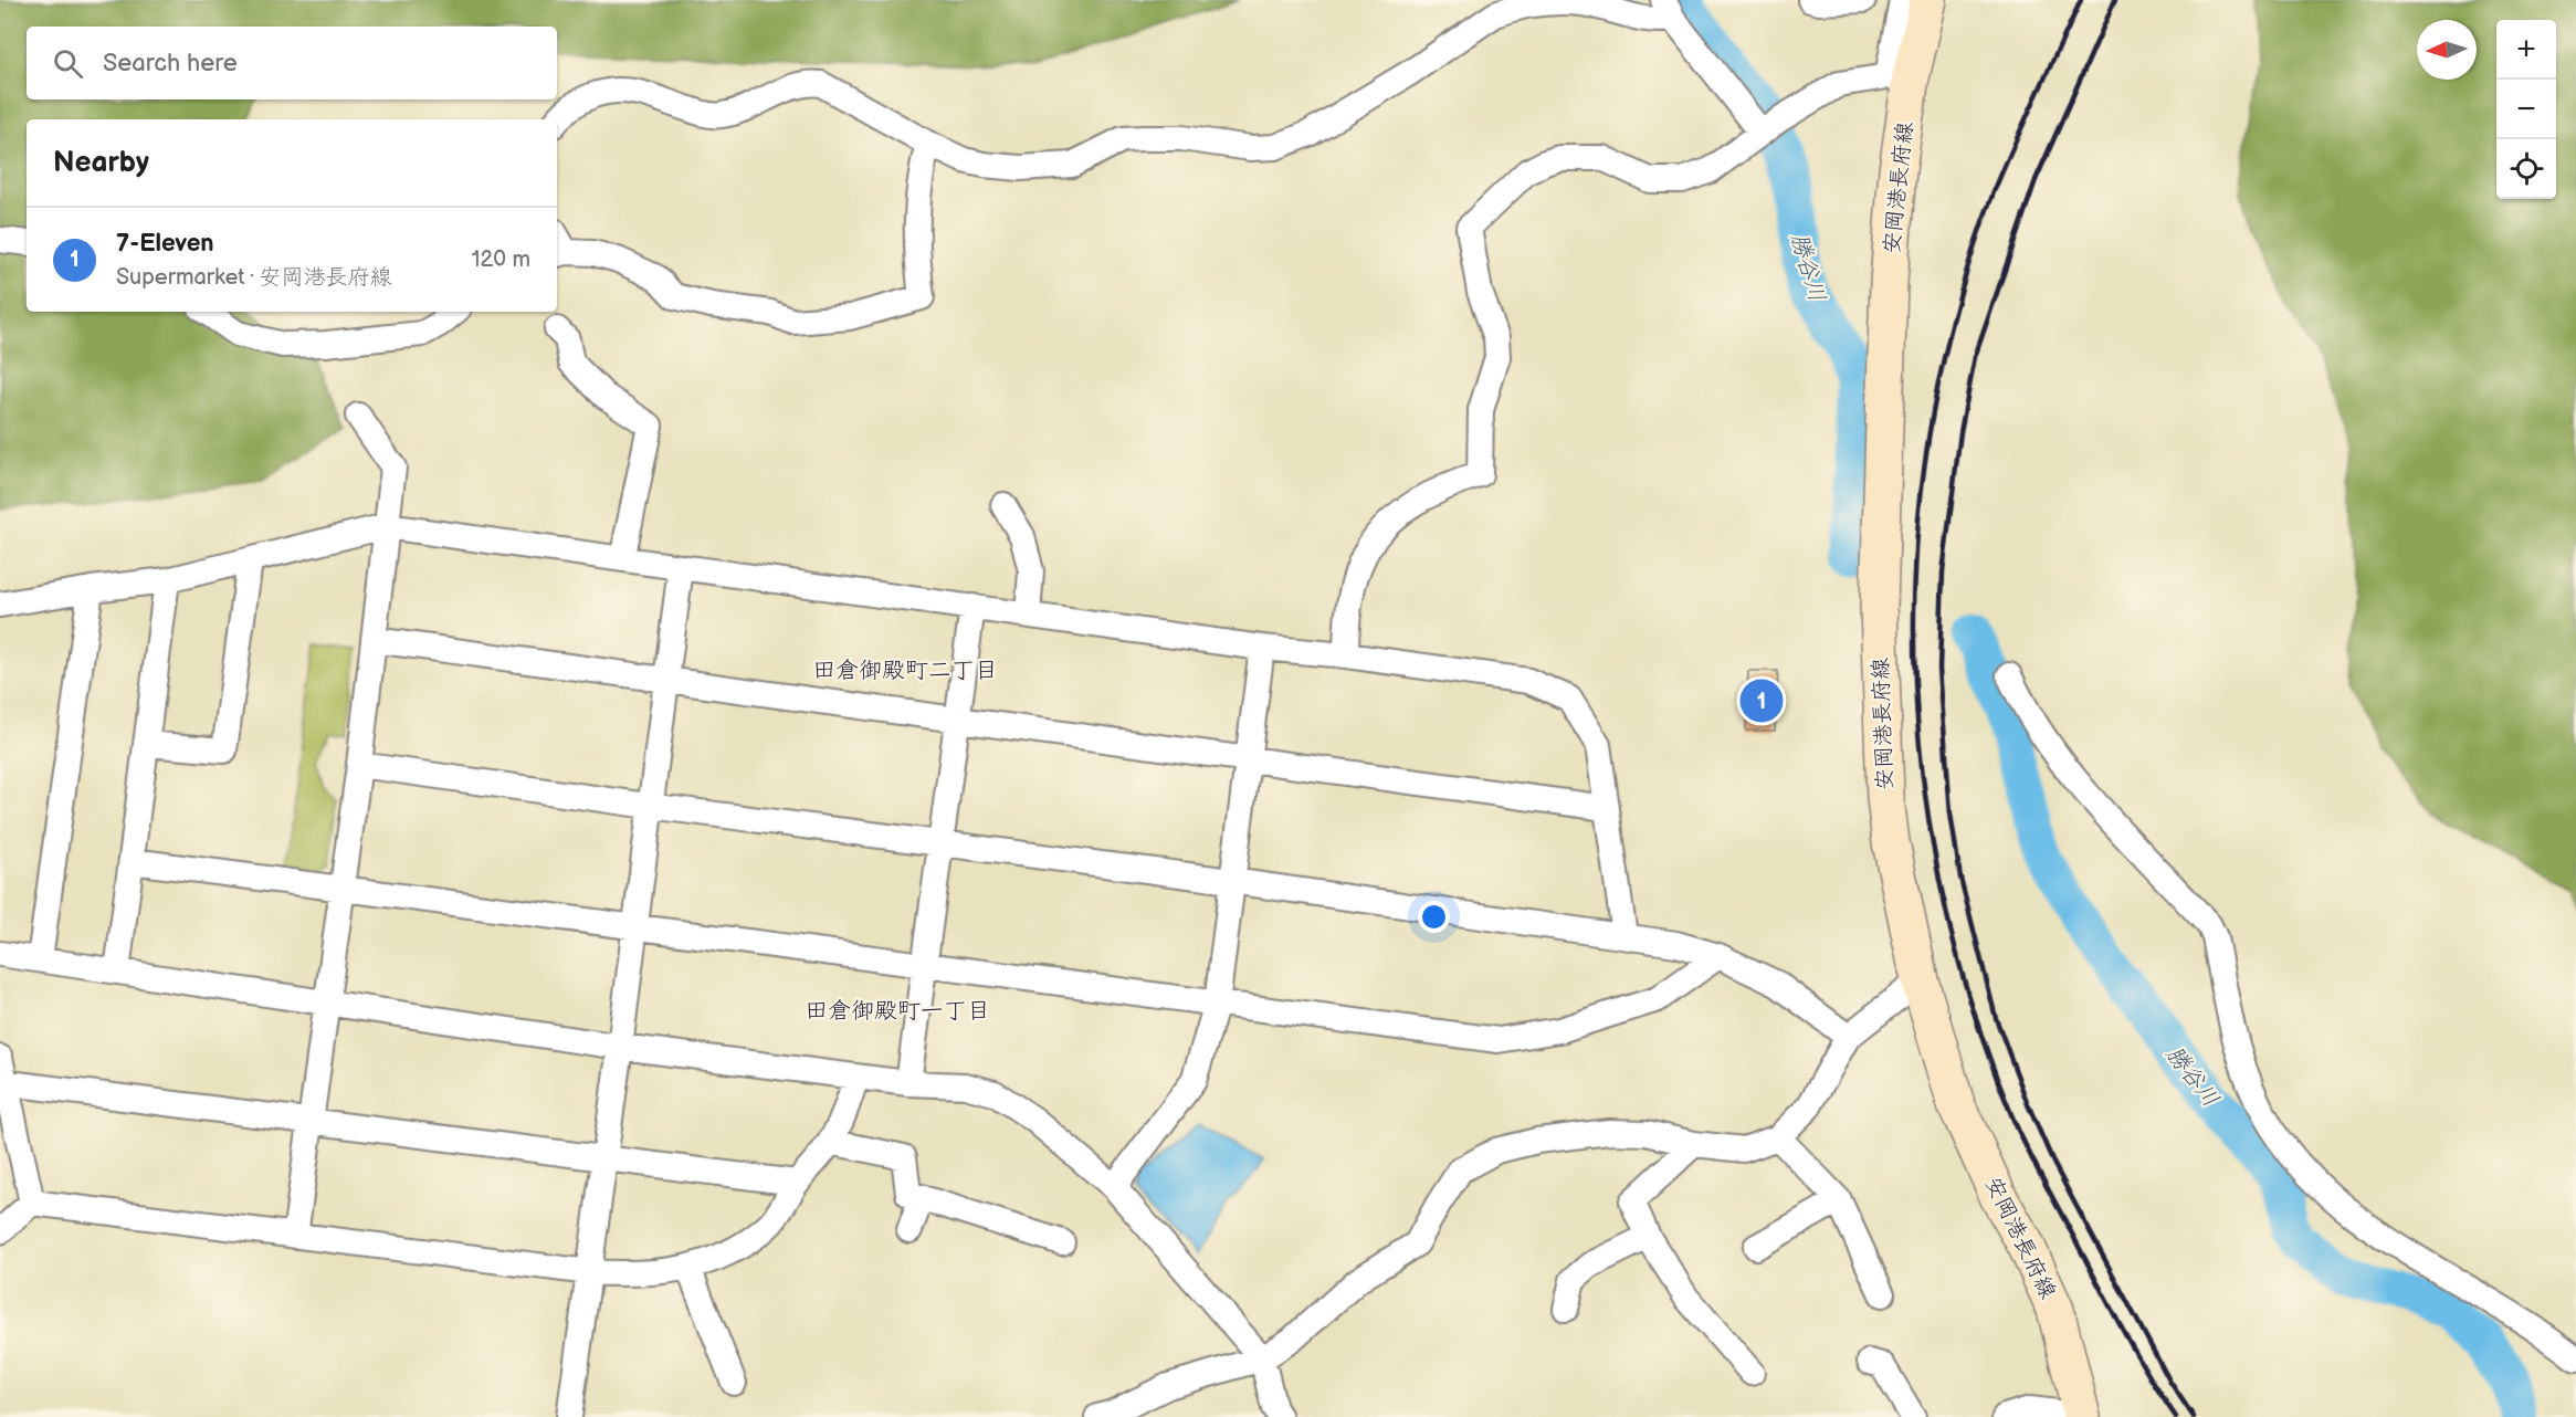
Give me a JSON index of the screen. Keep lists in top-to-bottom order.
{
  "streets": {
    "main road": ["安岡港長府線"]
  },
  "districts": ["田倉御殿町二丁目", "田倉御殿町一丁目"],
  "water": ["勝谷川"],
  "north": "left",
  "page": {
    "map_buttons": ["+", "−"],
    "search": "Search here",
    "heading": "Nearby",
    "list": [
      {
        "mark": "1",
        "name": "7-Eleven",
        "note": "Supermarket · 安岡港長府線",
        "value": "120 m"
      }
    ],
    "pins": "1"
  }
}
